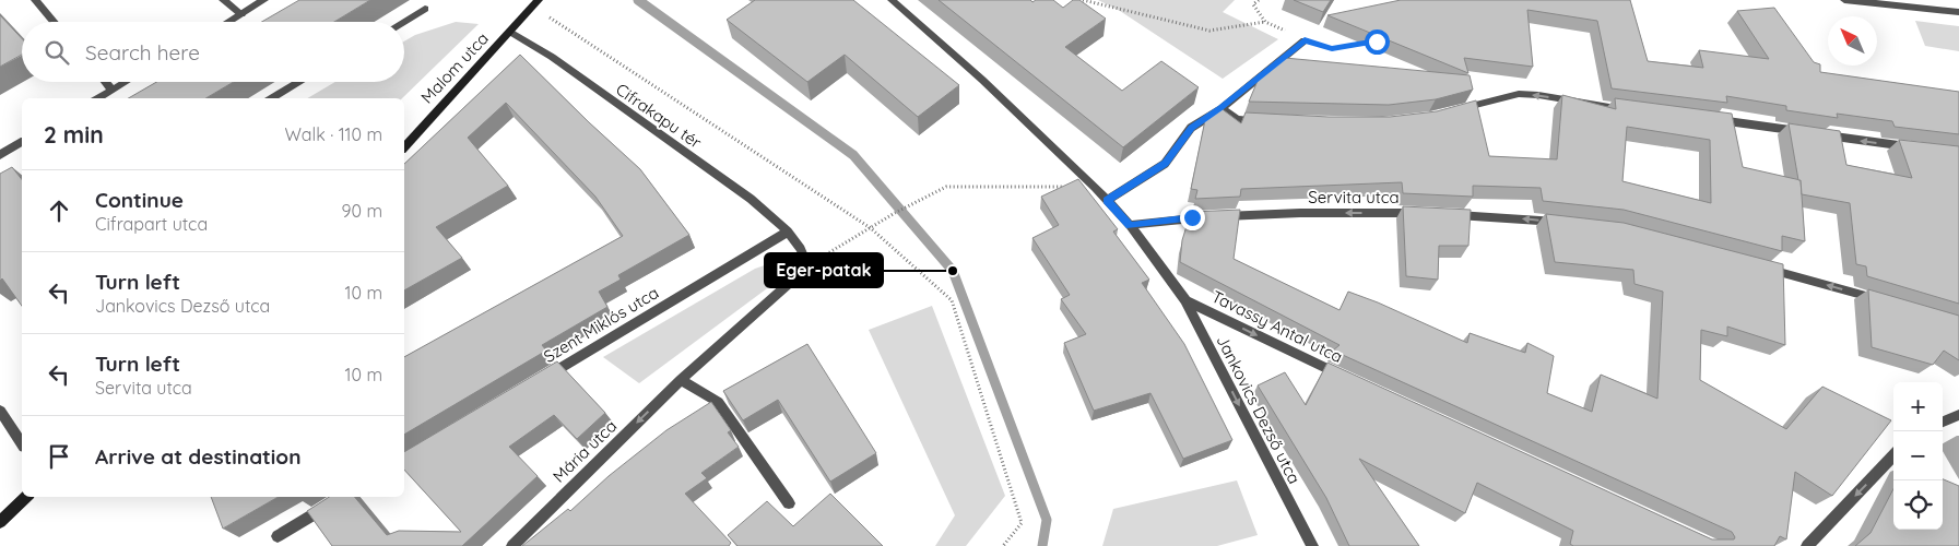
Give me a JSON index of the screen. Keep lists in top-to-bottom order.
{
  "streets": {
    "main road": ["Malom utca"],
    "street": [
      "Cifrakapu tér",
      "Servita utca",
      "Szent Miklós utca",
      "Tavassy Antal utca",
      "Jankovics Dezső utca",
      "Mária utca"
    ]
  },
  "crossings": [
    ["Malom utca", "Cifrakapu tér"],
    ["Cifrakapu tér", "Szent Miklós utca"],
    ["Cifrakapu tér", "Mária utca"],
    ["Servita utca", "Jankovics Dezső utca"],
    ["Tavassy Antal utca", "Jankovics Dezső utca"]
  ],
  "one_way": [
    "Servita utca",
    "Tavassy Antal utca",
    "Jankovics Dezső utca",
    "Mária utca"
  ],
  "places": ["Eger-patak"],
  "north": "top left",
  "page": {
    "search": "Search here",
    "heading": ["2 min", "Walk · 110 m"],
    "list": [
      ["Continue", "Cifrapart utca", "90 m"],
      ["Turn left", "Jankovics Dezső utca", "10 m"],
      ["Turn left", "Servita utca", "10 m"],
      "Arrive at destination"
    ],
    "map_buttons": ["+", "−"]
  }
}
